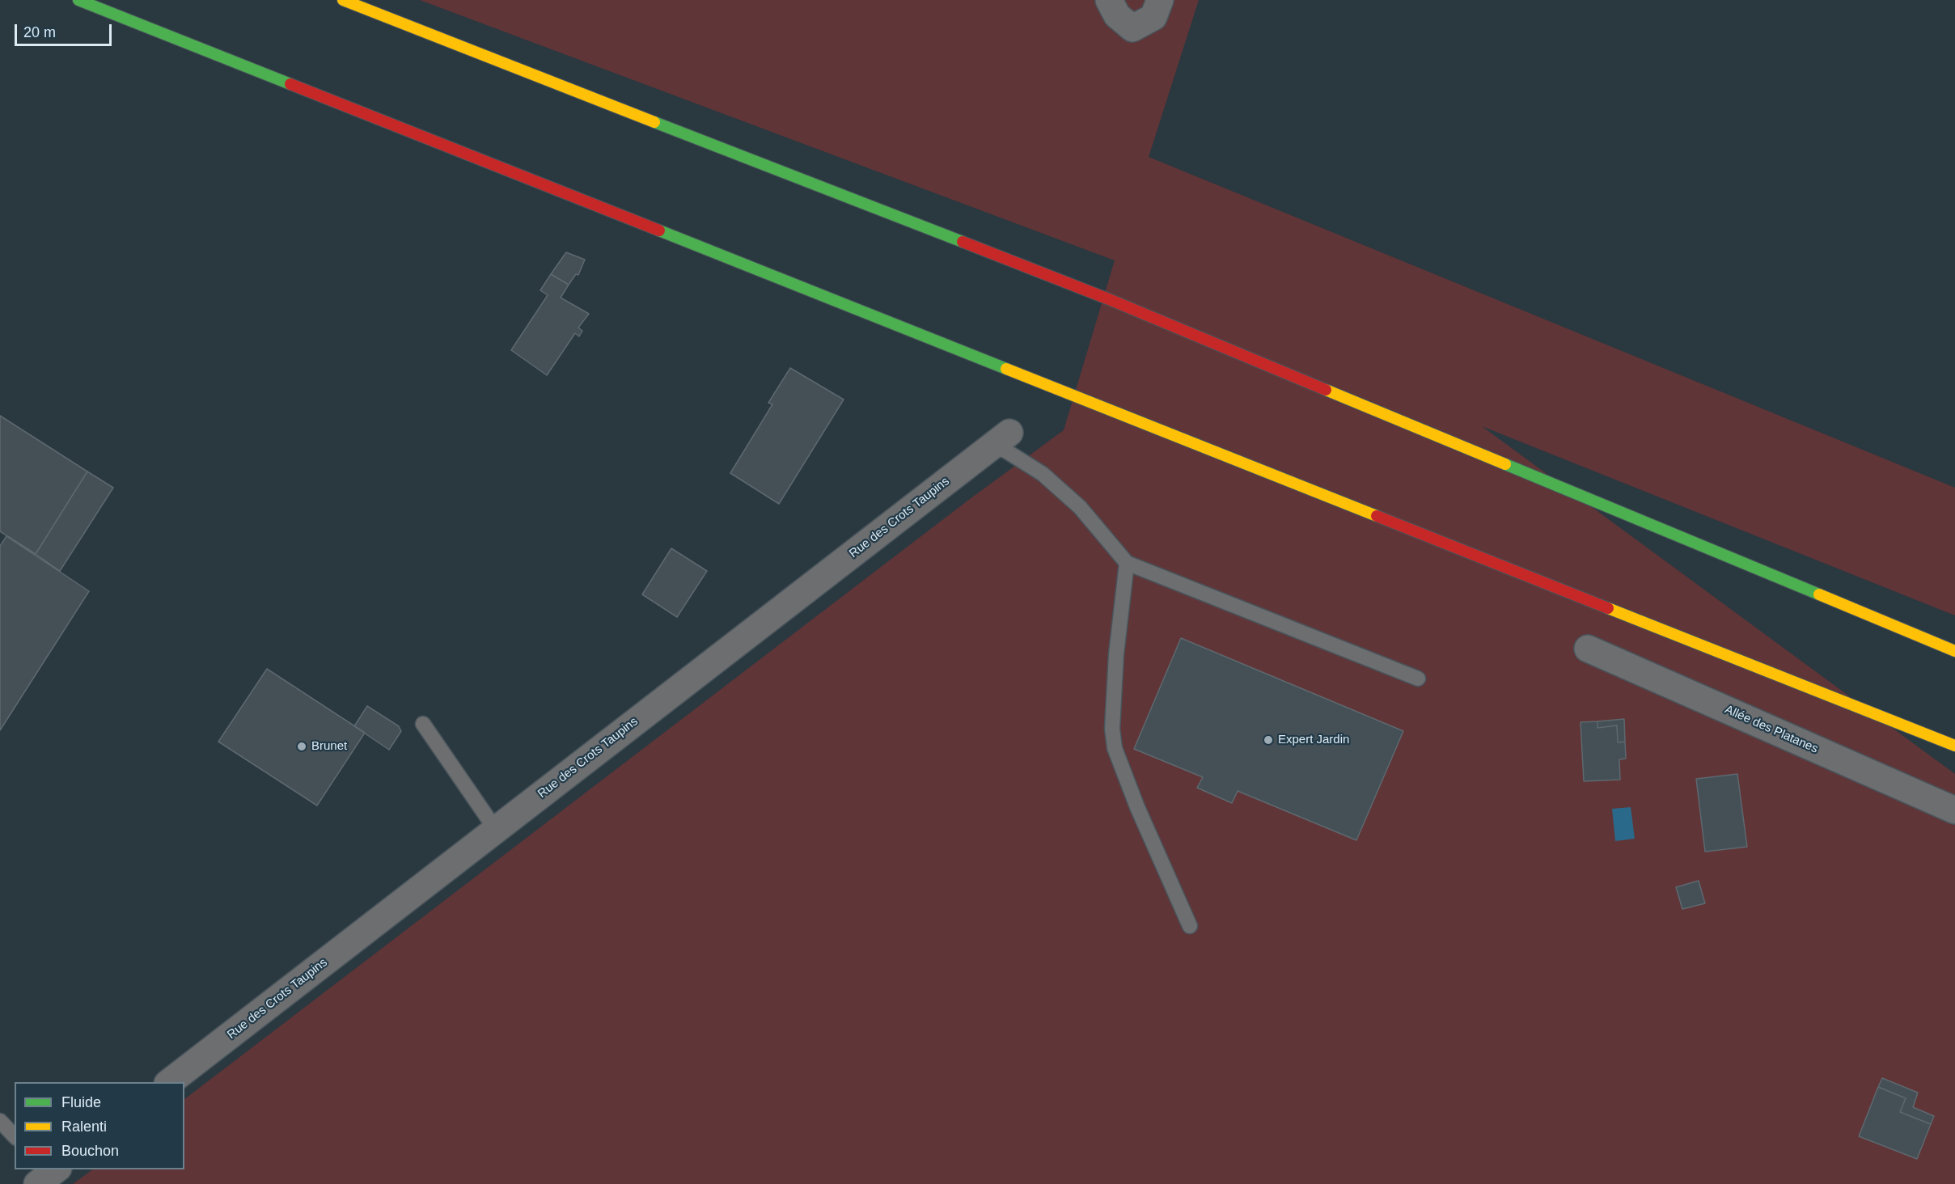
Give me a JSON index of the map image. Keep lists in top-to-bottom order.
{
  "streets": {
    "street": ["Rue des Crots Taupins", "Allée des Platanes"]
  },
  "places": ["Expert Jardin", "Brunet"],
  "legend": ["Fluide", "Ralenti", "Bouchon"],
  "scale_bar": "20 m"
}
